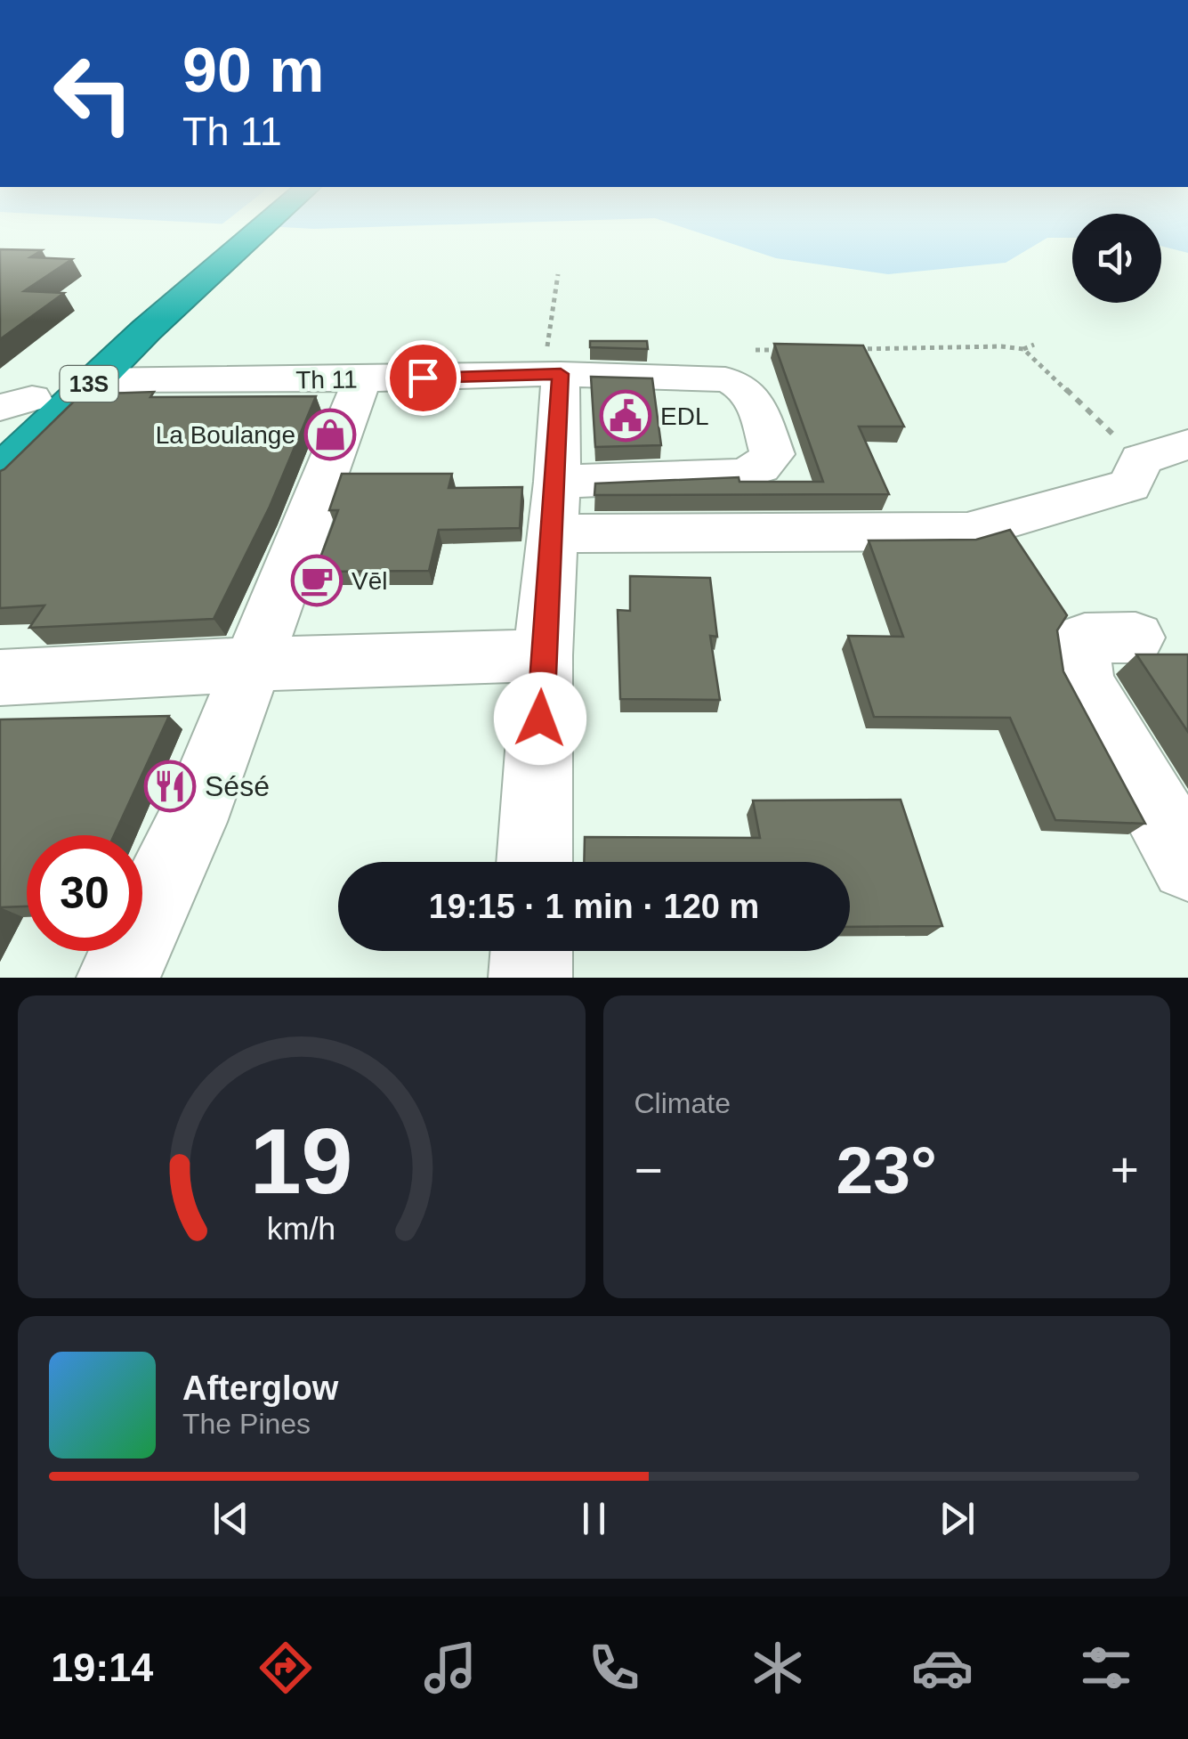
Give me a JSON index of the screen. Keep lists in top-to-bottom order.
{
  "streets": {
    "highway": ["13S"],
    "street": ["Th 11"]
  },
  "crossings": [
    ["Th 11", "13S"]
  ],
  "places": {
    "public building": ["EDL"],
    "shop": ["La Boulange"],
    "cafe": ["Vēl"],
    "restaurant": ["Sésé"]
  },
  "page": {
    "turn": ["90 m", "Th 11"],
    "limit": "30",
    "trip": "19:15 · 1 min · 120 m",
    "tile": "Climate",
    "heat": ["−", "23°", "+"],
    "song": ["Afterglow", "The Pines"],
    "tabs": "19:14",
    "gauge": ["19", "km/h"]
  }
}
